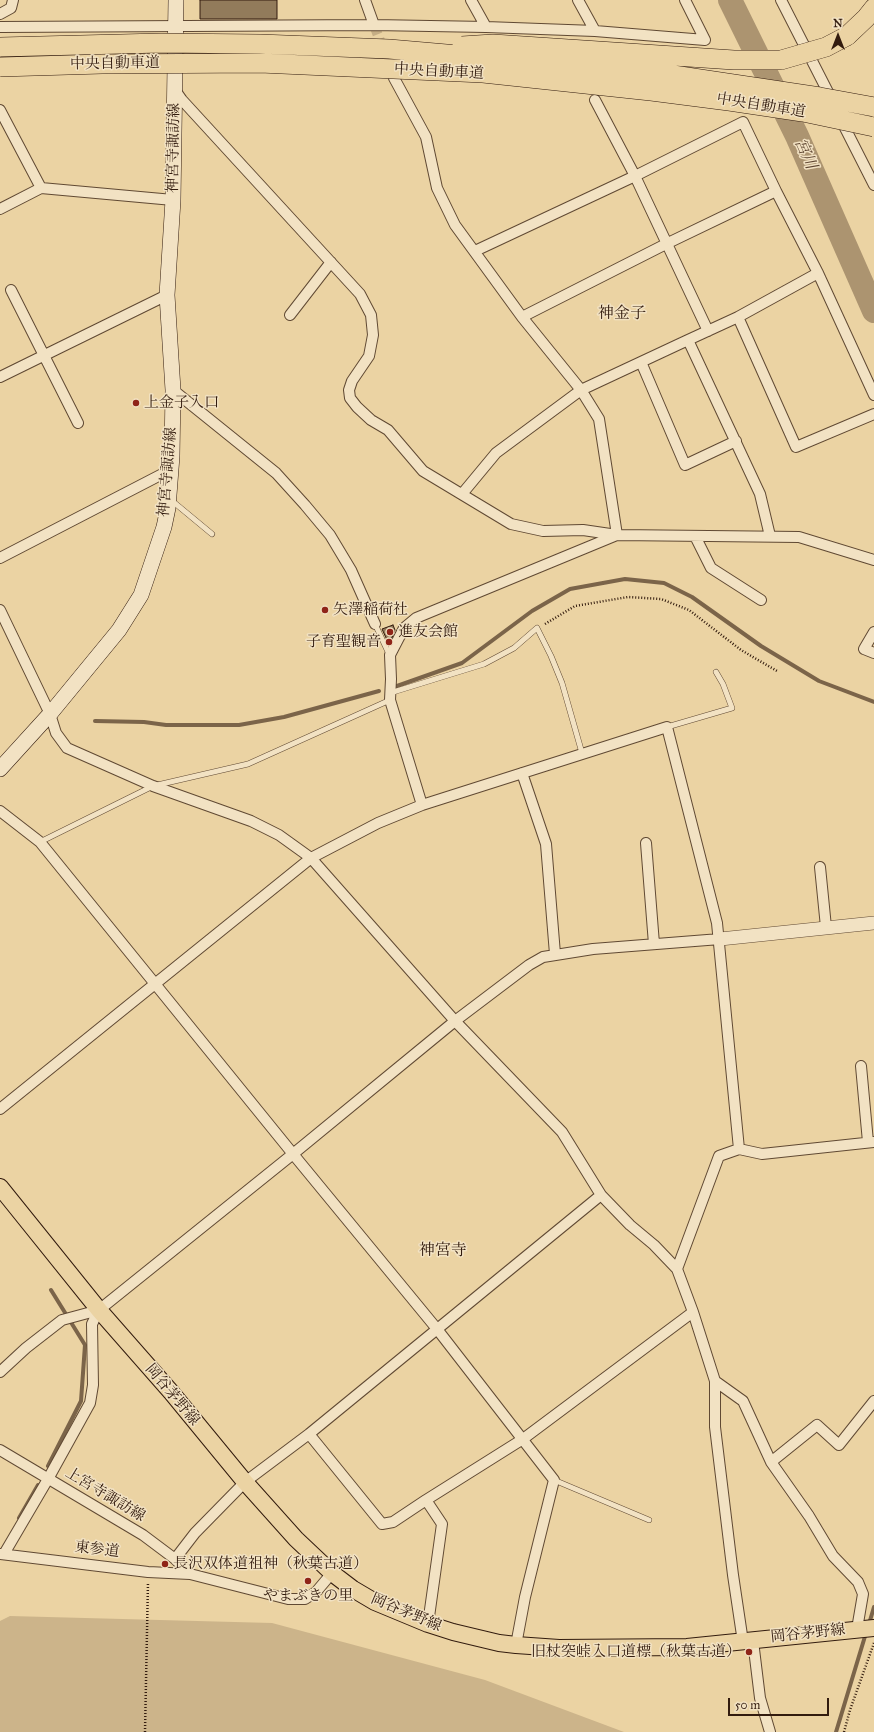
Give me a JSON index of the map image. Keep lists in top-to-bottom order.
{
  "streets": {
    "highway": ["中央自動車道"],
    "main road": ["神宮寺諏訪線", "岡谷茅野線"],
    "street": ["上宮寺諏訪線", "東参道"]
  },
  "crossings": [
    ["岡谷茅野線", "東参道"],
    ["上宮寺諏訪線", "東参道"]
  ],
  "districts": ["神金子", "神宮寺"],
  "water": ["宮川"],
  "places": [
    "上金子入口",
    "矢澤稲荷社",
    "進友会館",
    "子育聖観音",
    "長沢双体道祖神（秋葉古道）",
    "やまぶきの里",
    "旧杖突峠入口道標（秋葉古道）"
  ],
  "scale_bar": "50 m",
  "north": "top"
}
